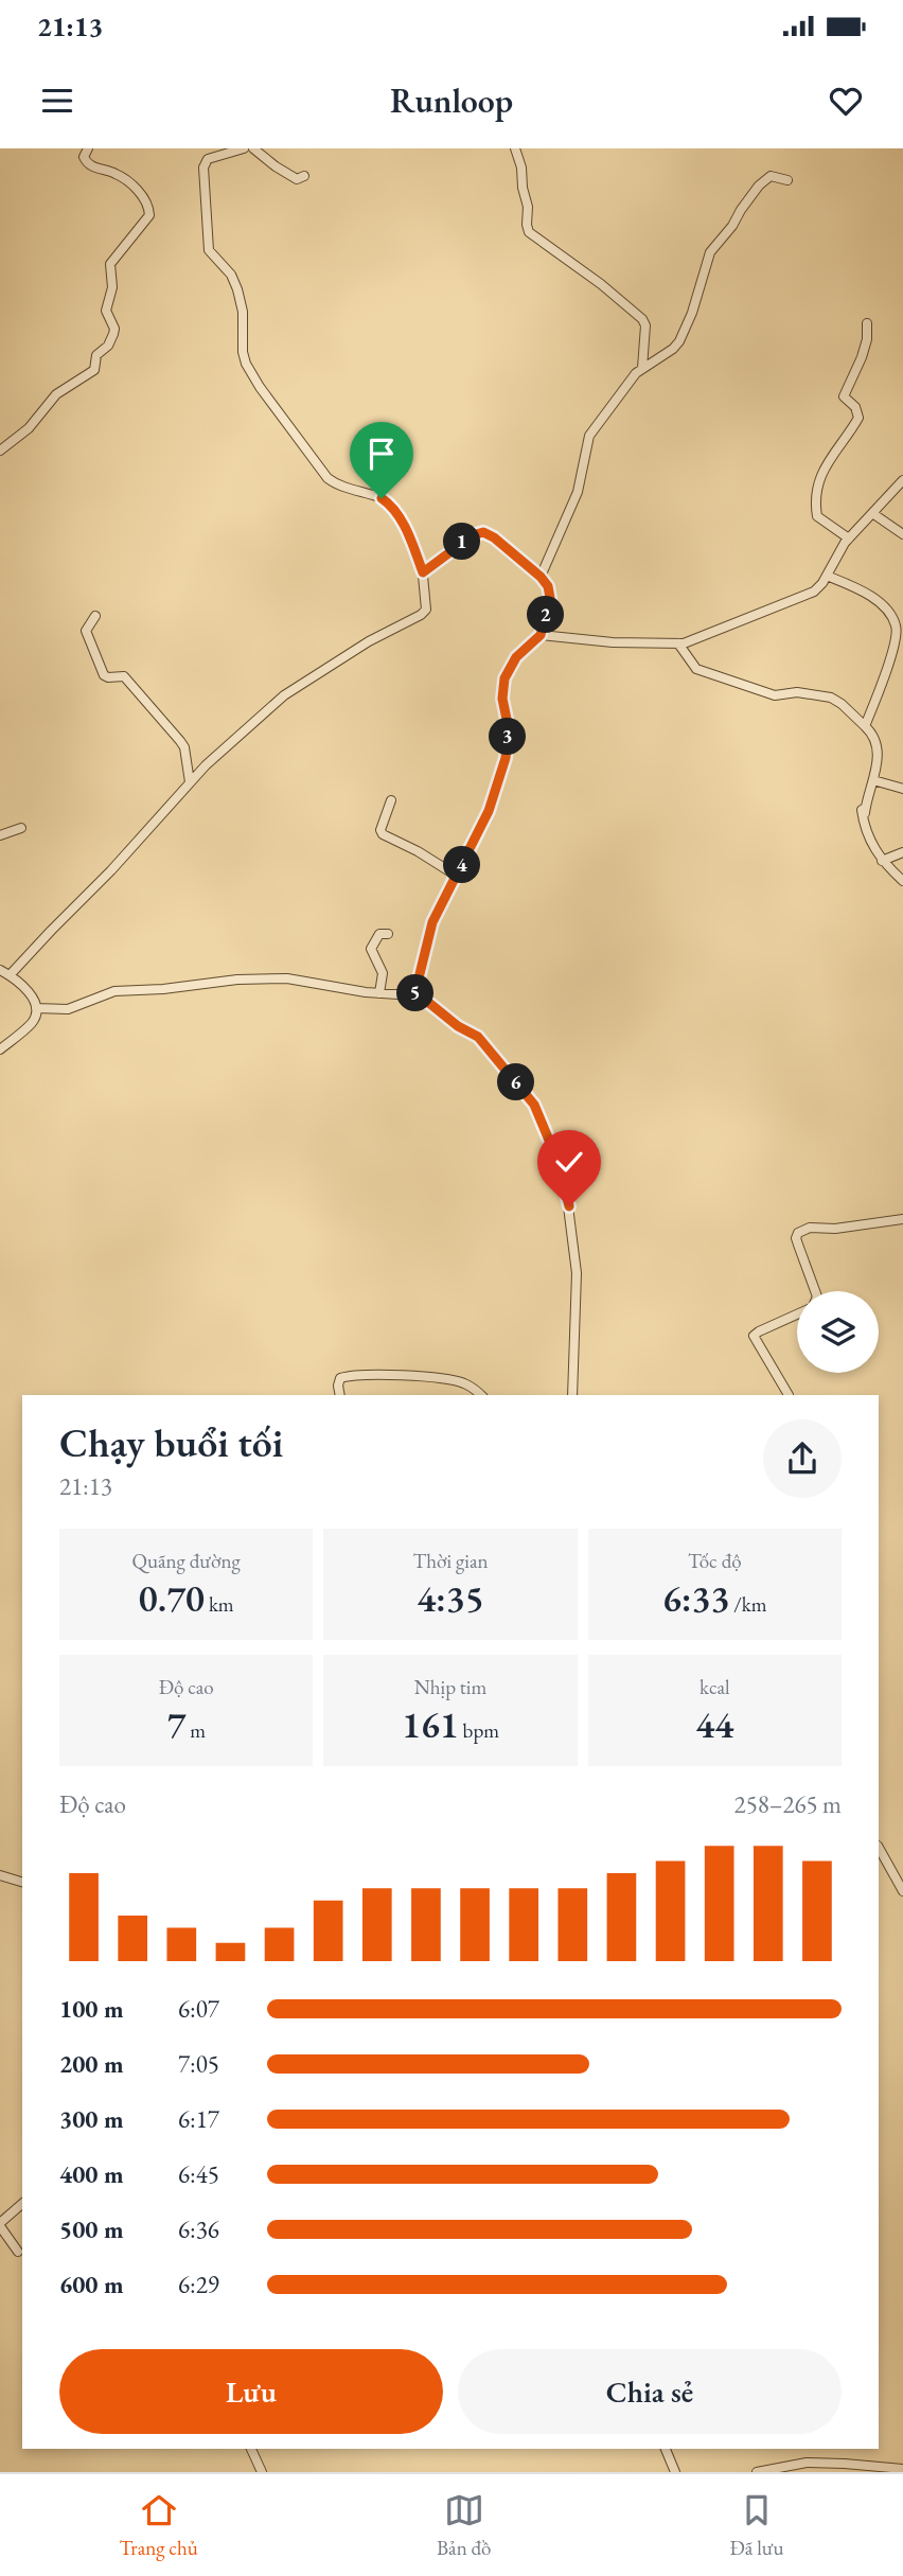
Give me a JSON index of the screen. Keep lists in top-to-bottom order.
{
  "page": {
    "status": "21:13",
    "header": "Runloop",
    "pins": [
      "1",
      "2",
      "3",
      "4",
      "5",
      "6"
    ],
    "heading": ["Chạy buổi tối", "21:13"],
    "stats": [
      ["Quãng đường", "0.70 km"],
      ["Thời gian", "4:35"],
      ["Tốc độ", "6:33 /km"],
      ["Độ cao", "7 m"],
      ["Nhịp tim", "161 bpm"],
      ["kcal", "44"]
    ],
    "chart": ["Độ cao", "258–265 m"],
    "list": [
      {
        "name": "100 m",
        "note": "6:07"
      },
      {
        "name": "200 m",
        "note": "7:05"
      },
      {
        "name": "300 m",
        "note": "6:17"
      },
      {
        "name": "400 m",
        "note": "6:45"
      },
      {
        "name": "500 m",
        "note": "6:36"
      },
      {
        "name": "600 m",
        "note": "6:29"
      }
    ],
    "buttons": ["Lưu", "Chia sẻ"],
    "tabs": ["Trang chủ", "Bản đồ", "Đã lưu"]
  }
}
